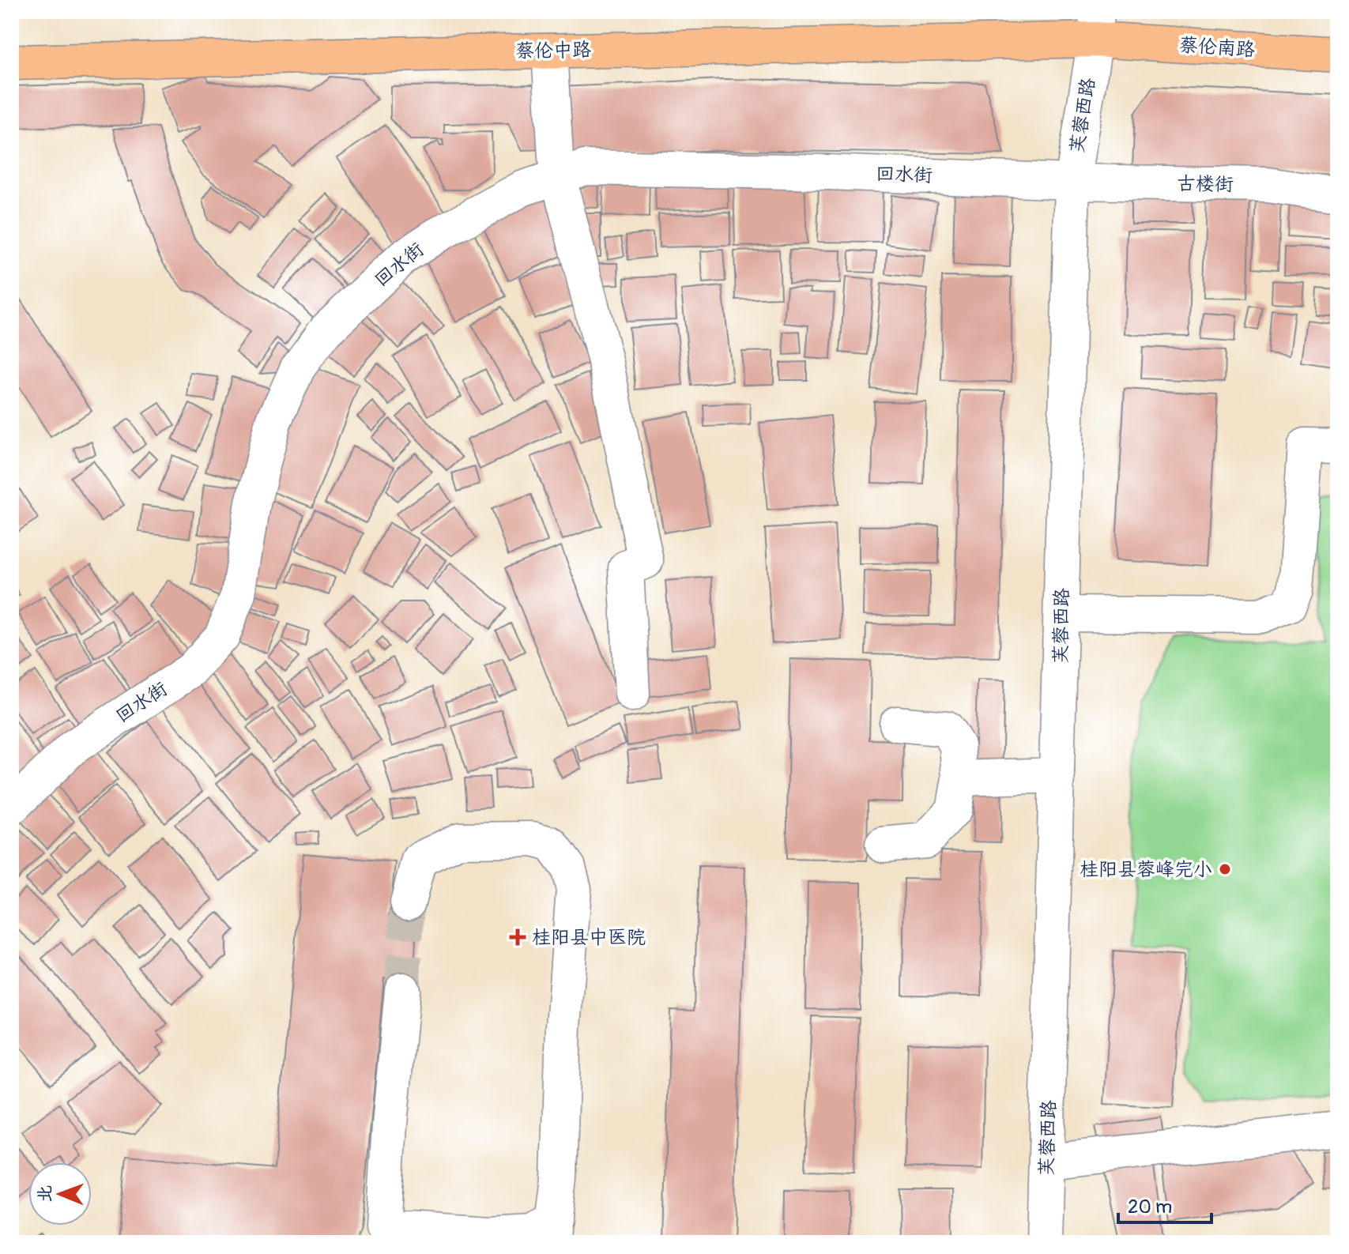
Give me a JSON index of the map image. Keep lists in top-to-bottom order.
{
  "streets": {
    "main road": ["蔡伦南路", "蔡伦中路"],
    "street": ["芙蓉西路", "回水街", "古楼街"]
  },
  "crossings": [
    ["蔡伦南路", "蔡伦中路"],
    ["蔡伦南路", "芙蓉西路"],
    ["蔡伦中路", "芙蓉西路"],
    ["芙蓉西路", "回水街"],
    ["芙蓉西路", "古楼街"],
    ["回水街", "古楼街"]
  ],
  "places": {
    "other": ["桂阳县蓉峰完小"],
    "health": ["桂阳县中医院"]
  },
  "scale_bar": "20 m",
  "north": "left"
}
